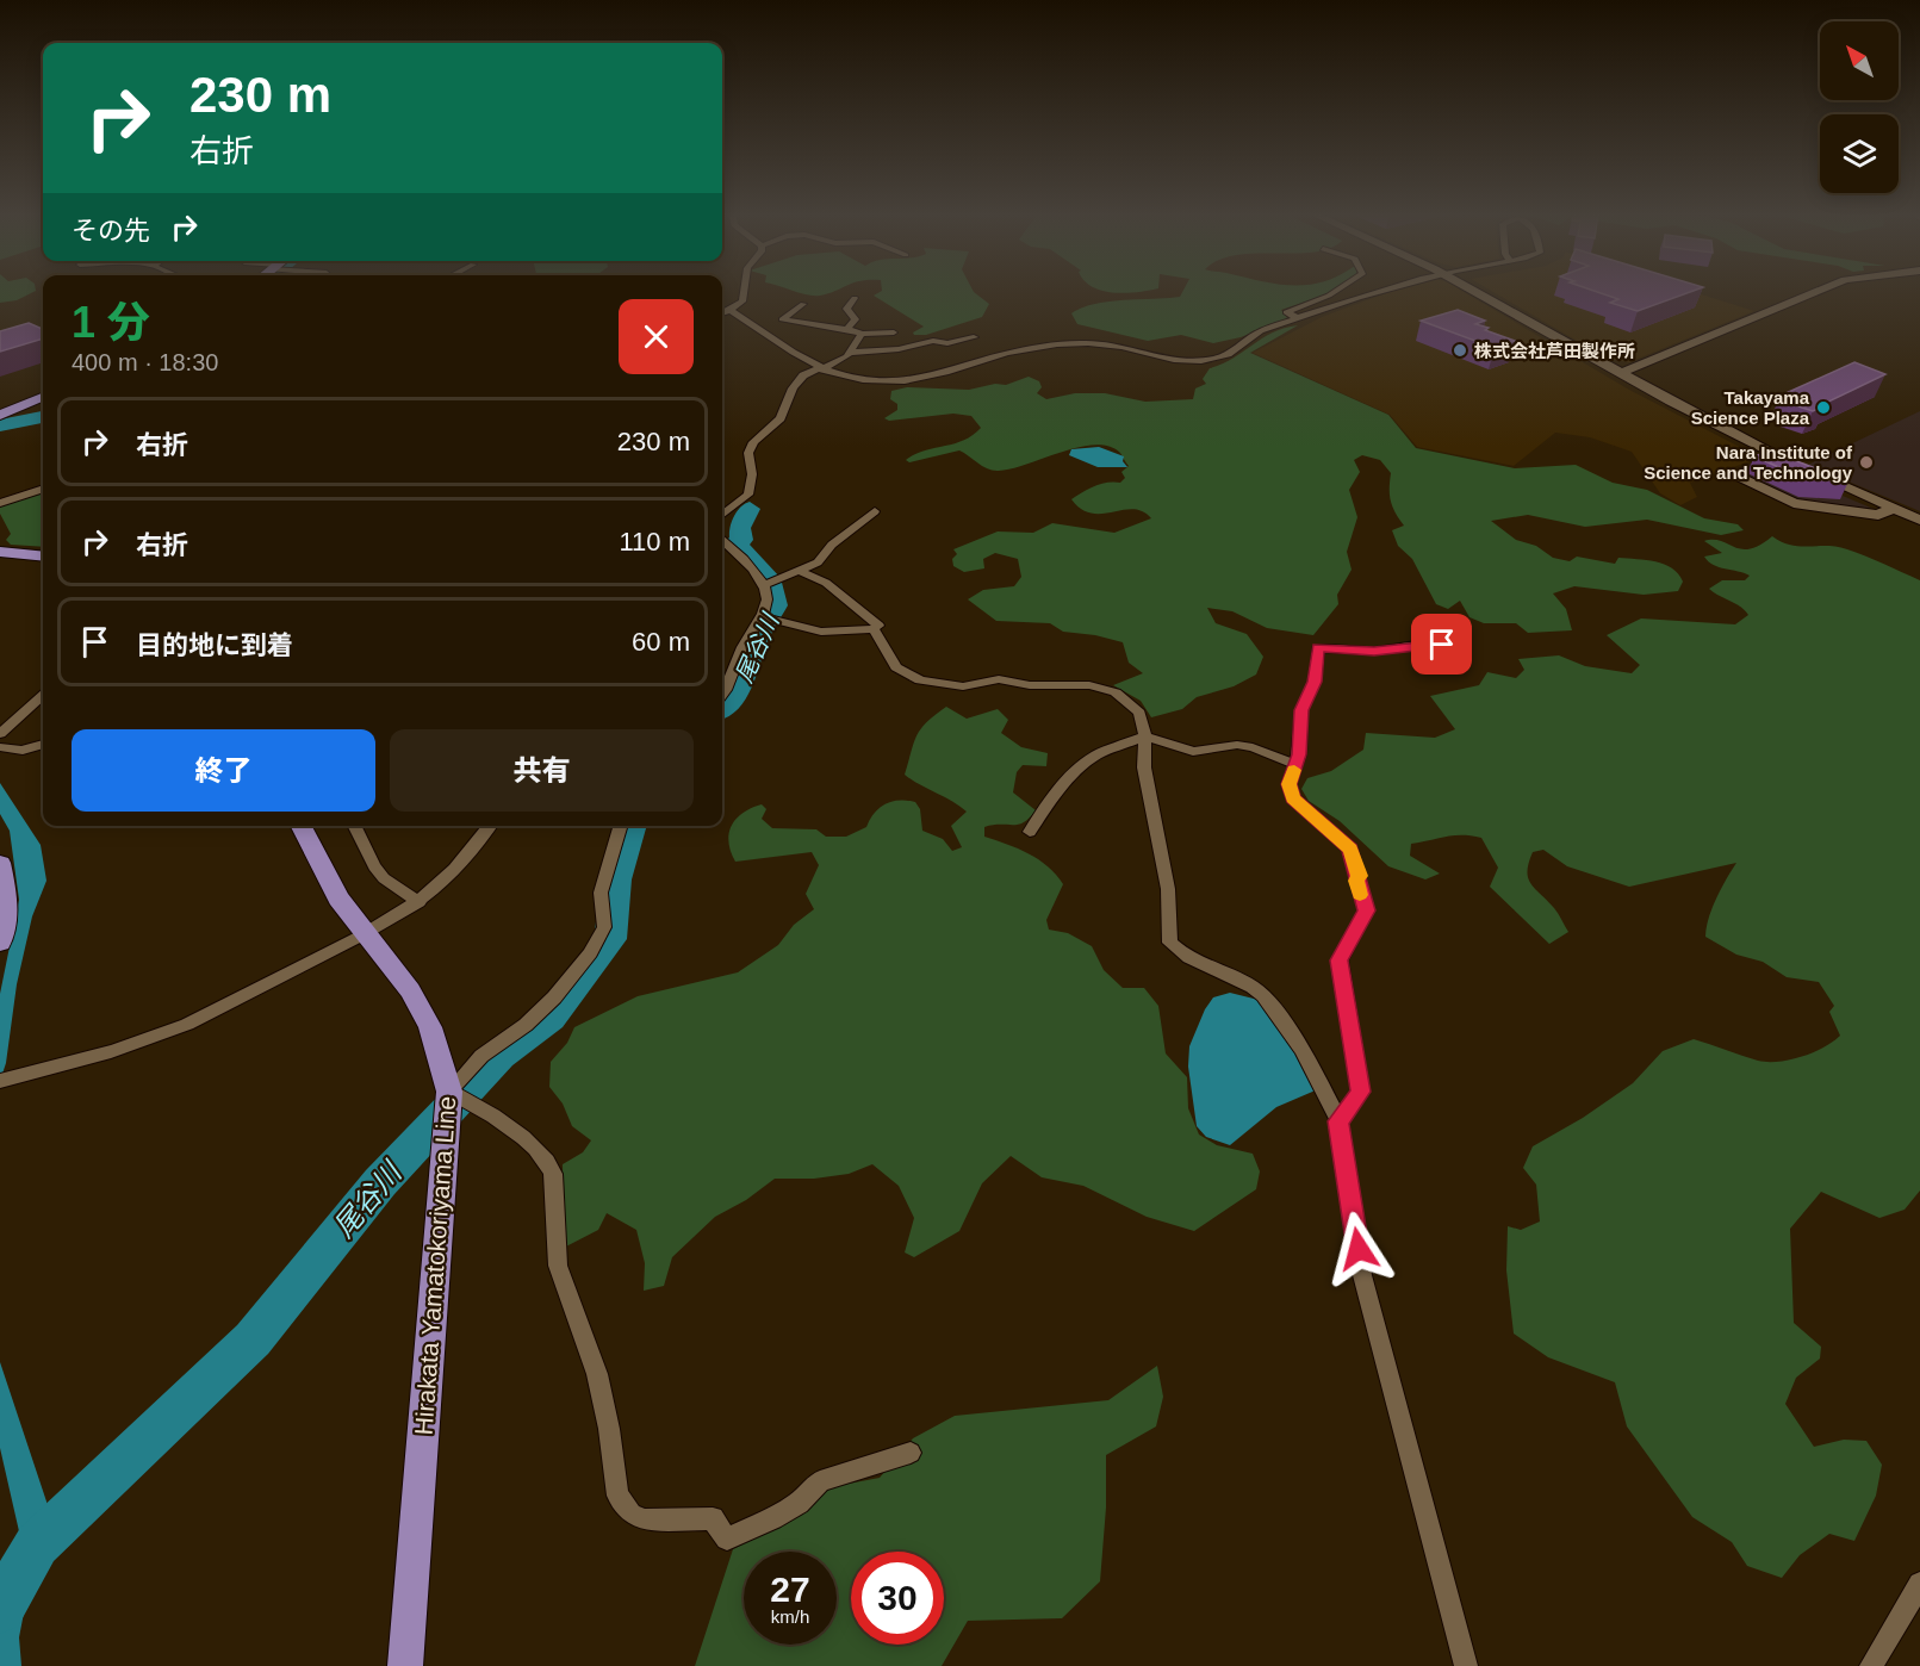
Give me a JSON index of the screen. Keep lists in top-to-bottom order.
{
  "streets": {
    "main road": ["Hirakata Yamatokoriyama Line"]
  },
  "water": ["尾谷川"],
  "places": ["株式会社芦田製作所", "Takayama Science Plaza", "Nara Institute of Science and Technology"],
  "north": "top left",
  "page": {
    "turn": ["230 m", "右折"],
    "then": "その先",
    "heading": ["1 分", "400 m · 18:30"],
    "list": [
      {
        "name": "右折",
        "value": "230 m"
      },
      {
        "name": "右折",
        "value": "110 m"
      },
      {
        "name": "目的地に到着",
        "value": "60 m"
      }
    ],
    "buttons": ["終了", "共有"],
    "speed": "27 km/h",
    "limit": "30"
  }
}
